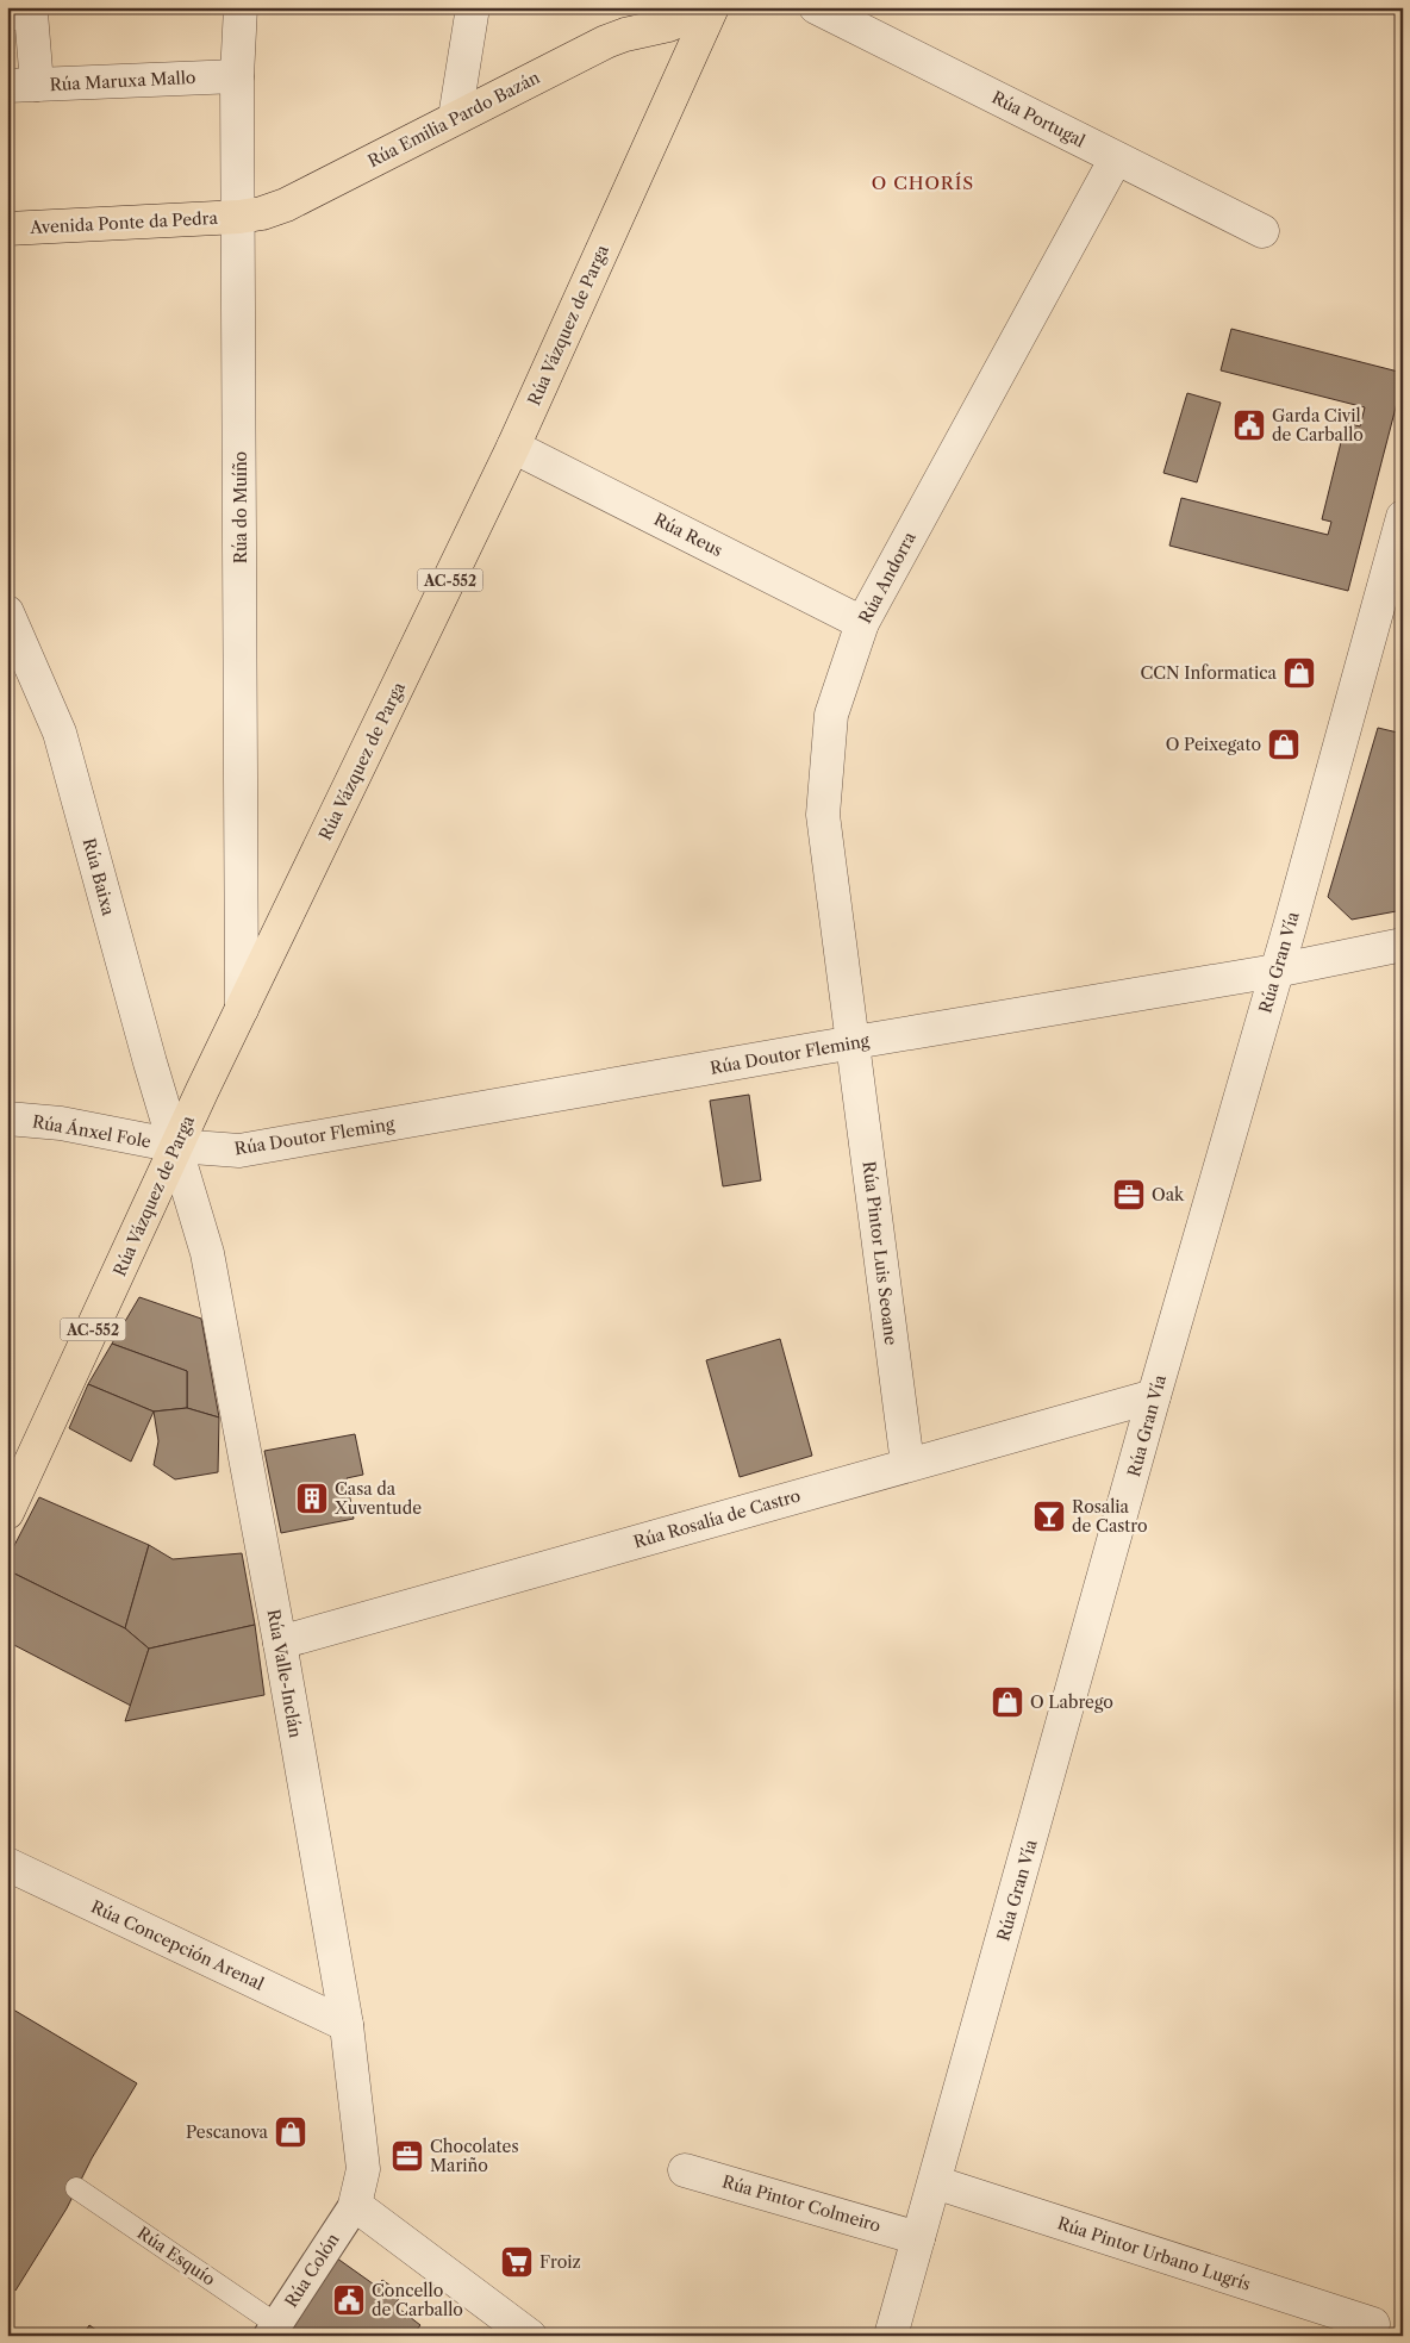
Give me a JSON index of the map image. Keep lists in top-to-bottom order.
{
  "streets": {
    "main road": [
      "Rúa Emilia Pardo Bazán",
      "Avenida Ponte da Pedra",
      "Rúa Vázquez de Parga",
      "AC-552"
    ],
    "street": [
      "Rúa Maruxa Mallo",
      "Rúa Portugal",
      "Rúa do Muíño",
      "Rúa Reus",
      "Rúa Andorra",
      "Rúa Baixa",
      "Rúa Gran Vía",
      "Rúa Doutor Fleming",
      "Rúa Ánxel Fole",
      "Rúa Pintor Luis Seoane",
      "Rúa Rosalía de Castro",
      "Rúa Valle-Inclán",
      "Rúa Concepción Arenal",
      "Rúa Pintor Colmeiro",
      "Rúa Pintor Urbano Lugrís",
      "Rúa Colón"
    ],
    "lane": ["Rúa Esquío"]
  },
  "crossings": [
    ["Rúa Maruxa Mallo", "Rúa do Muíño"],
    ["Rúa Emilia Pardo Bazán", "Avenida Ponte da Pedra"],
    ["Rúa Emilia Pardo Bazán", "Rúa Vázquez de Parga"],
    ["Rúa Emilia Pardo Bazán", "Rúa do Muíño"],
    ["Rúa Portugal", "Rúa Andorra"],
    ["Avenida Ponte da Pedra", "Rúa do Muíño"],
    ["Rúa Vázquez de Parga", "Rúa do Muíño"],
    ["Rúa Vázquez de Parga", "Rúa Reus"],
    ["Rúa Vázquez de Parga", "Rúa Baixa"],
    ["Rúa Vázquez de Parga", "Rúa Doutor Fleming"],
    ["Rúa Vázquez de Parga", "Rúa Ánxel Fole"],
    ["Rúa Vázquez de Parga", "Rúa Valle-Inclán"],
    ["Rúa Reus", "Rúa Andorra"],
    ["Rúa Andorra", "Rúa Doutor Fleming"],
    ["Rúa Andorra", "Rúa Pintor Luis Seoane"],
    ["Rúa Baixa", "Rúa Doutor Fleming"],
    ["Rúa Baixa", "Rúa Ánxel Fole"],
    ["Rúa Baixa", "Rúa Valle-Inclán"],
    ["Rúa Gran Vía", "Rúa Doutor Fleming"],
    ["Rúa Gran Vía", "Rúa Rosalía de Castro"],
    ["Rúa Gran Vía", "Rúa Pintor Colmeiro"],
    ["Rúa Gran Vía", "Rúa Pintor Urbano Lugrís"],
    ["Rúa Doutor Fleming", "Rúa Ánxel Fole"],
    ["Rúa Doutor Fleming", "Rúa Pintor Luis Seoane"],
    ["Rúa Doutor Fleming", "Rúa Valle-Inclán"],
    ["Rúa Ánxel Fole", "Rúa Valle-Inclán"],
    ["Rúa Pintor Luis Seoane", "Rúa Rosalía de Castro"],
    ["Rúa Rosalía de Castro", "Rúa Valle-Inclán"],
    ["Rúa Valle-Inclán", "Rúa Concepción Arenal"],
    ["Rúa Valle-Inclán", "Rúa Colón"],
    ["Rúa Esquío", "Rúa Colón"]
  ],
  "districts": ["O CHORÍS"],
  "places": {
    "public building": ["Garda Civil de Carballo", "Concello de Carballo"],
    "shop": [
      "CCN Informatica",
      "O Peixegato",
      "O Labrego",
      "Pescanova"
    ],
    "office": ["Oak", "Chocolates Mariño"],
    "building": ["Casa da Xuventude"],
    "bar": ["Rosalia de Castro"],
    "supermarket": ["Froiz"]
  }
}
